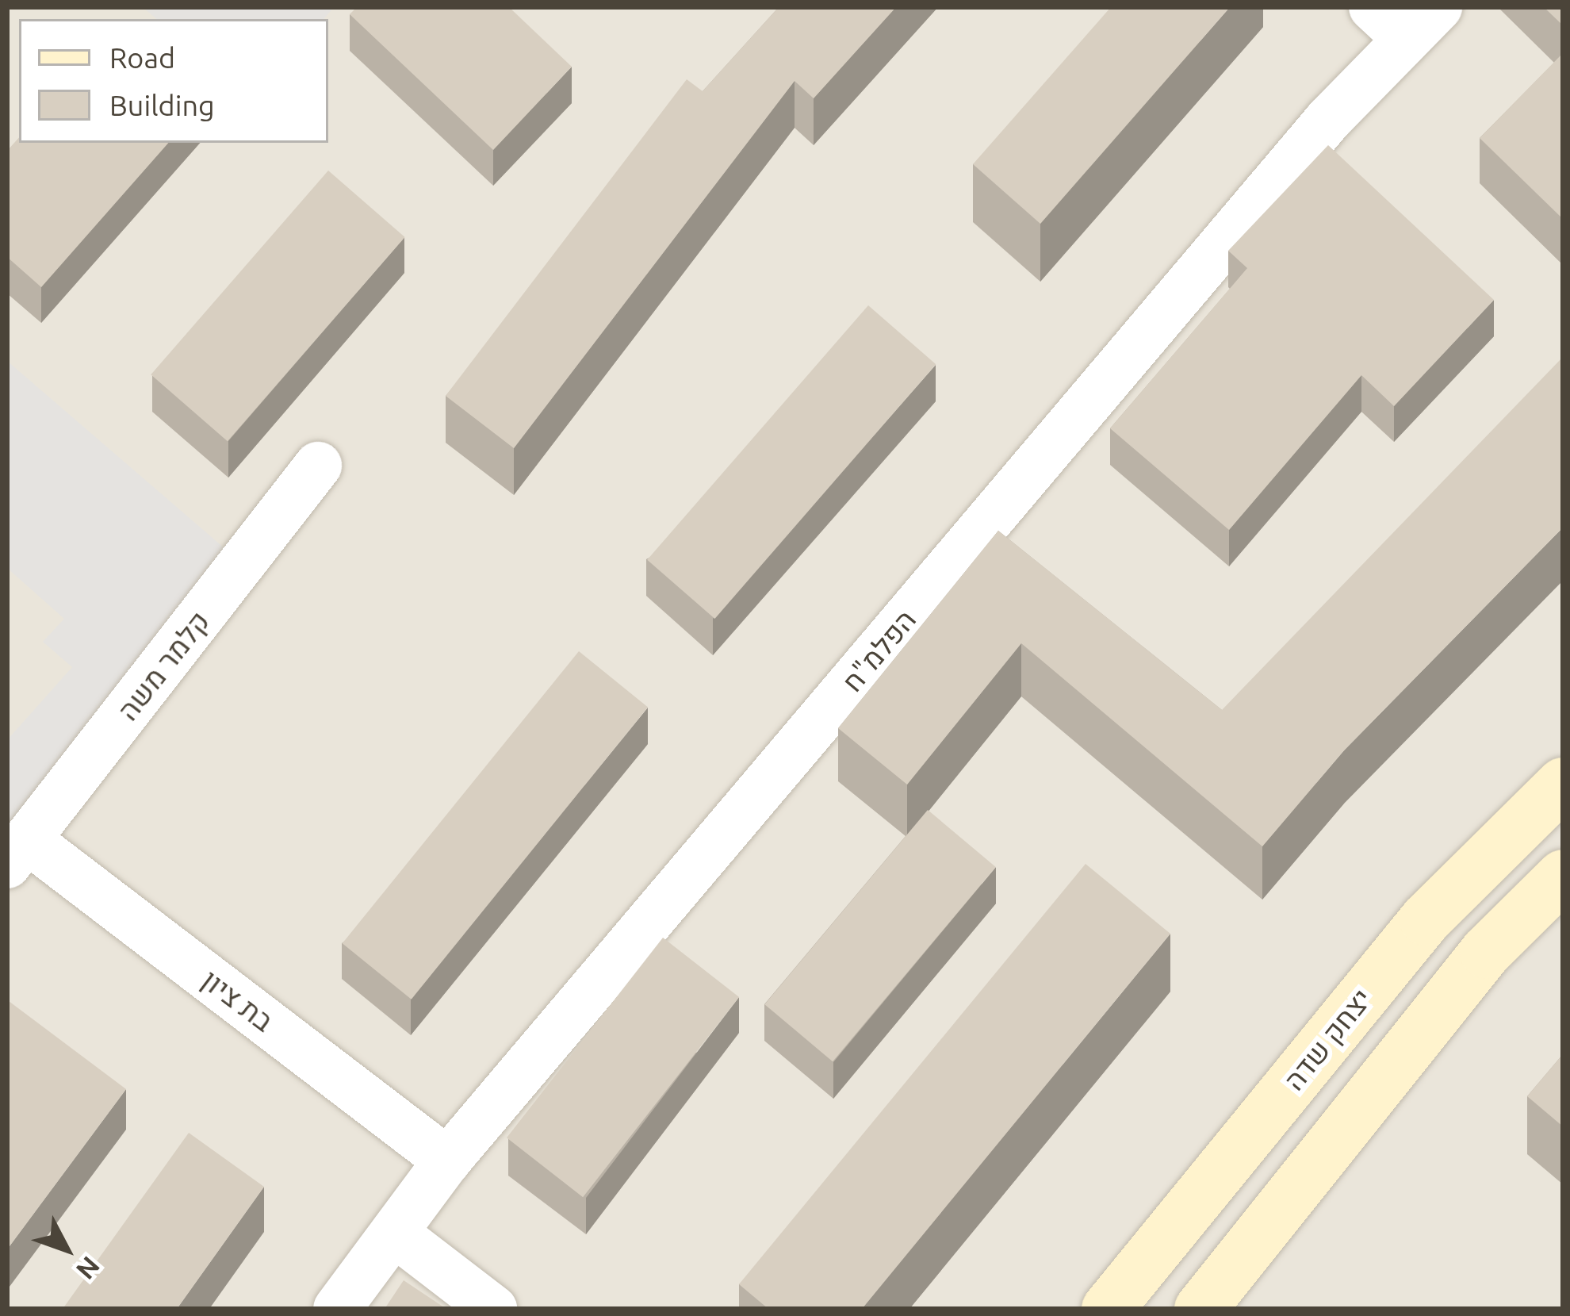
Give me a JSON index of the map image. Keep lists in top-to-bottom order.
{
  "streets": {
    "street": [
      "הפלמ\"ח",
      "קלמר משה",
      "בת ציון",
      "יצחק שדה"
    ]
  },
  "crossings": [
    ["הפלמ\"ח", "בת ציון"],
    ["קלמר משה", "בת ציון"]
  ],
  "legend": ["Road", "Building"],
  "north": "bottom right"
}
